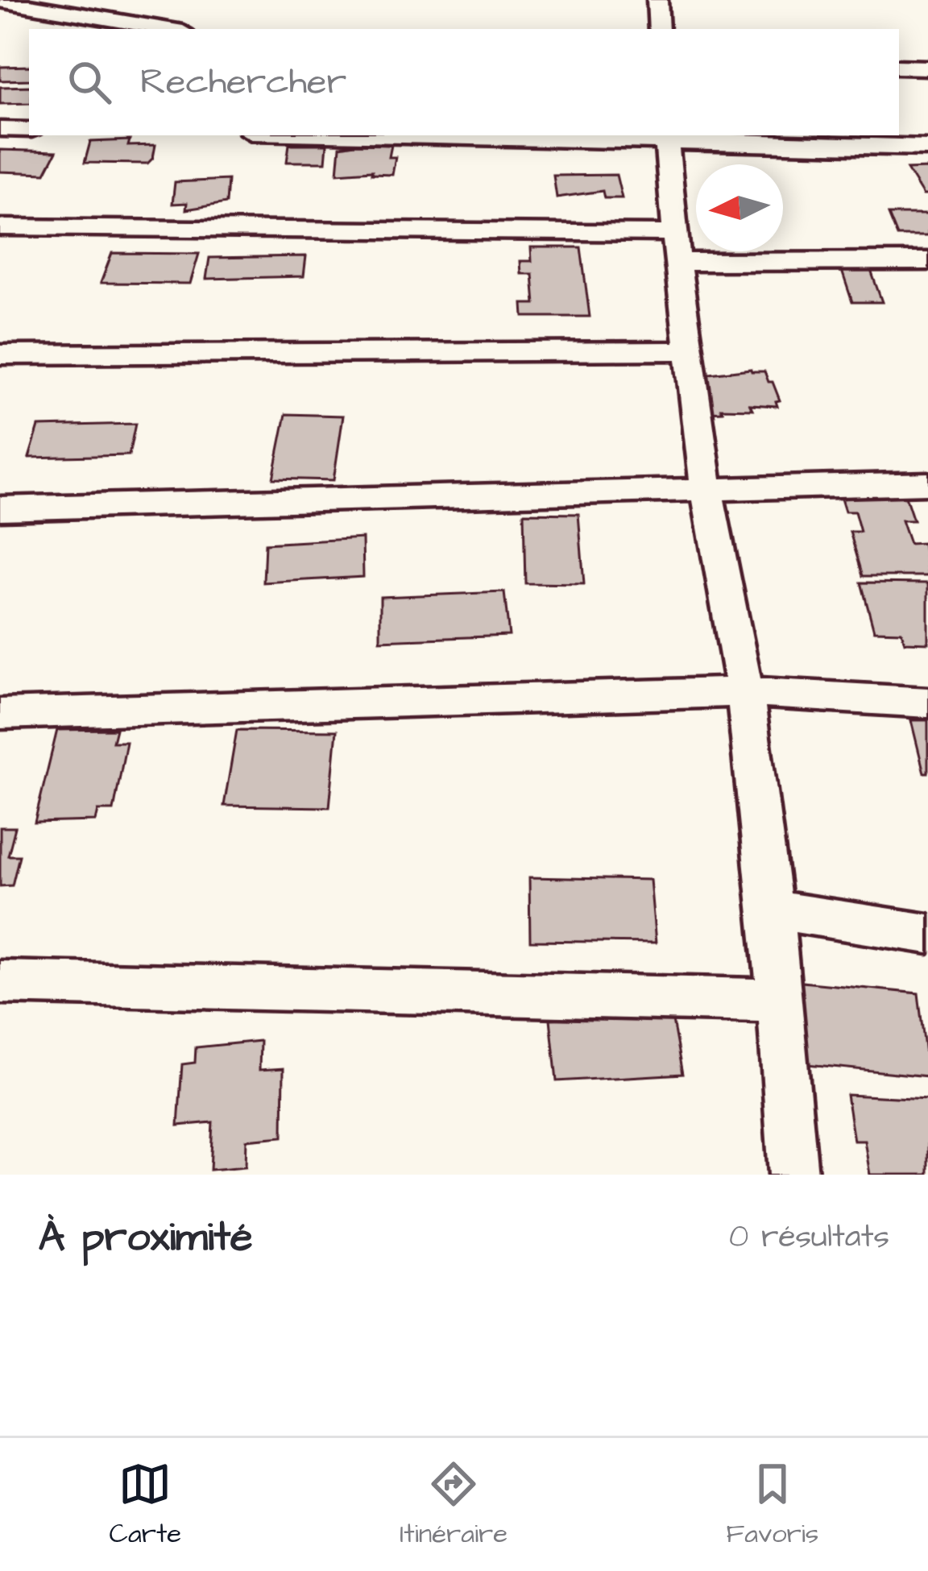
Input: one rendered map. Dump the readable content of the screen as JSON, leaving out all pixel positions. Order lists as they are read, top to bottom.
{
  "north": "left",
  "page": {
    "search": "Rechercher",
    "heading": ["À proximité", "0 résultats"],
    "nav": ["Carte", "Itinéraire", "Favoris"]
  }
}
